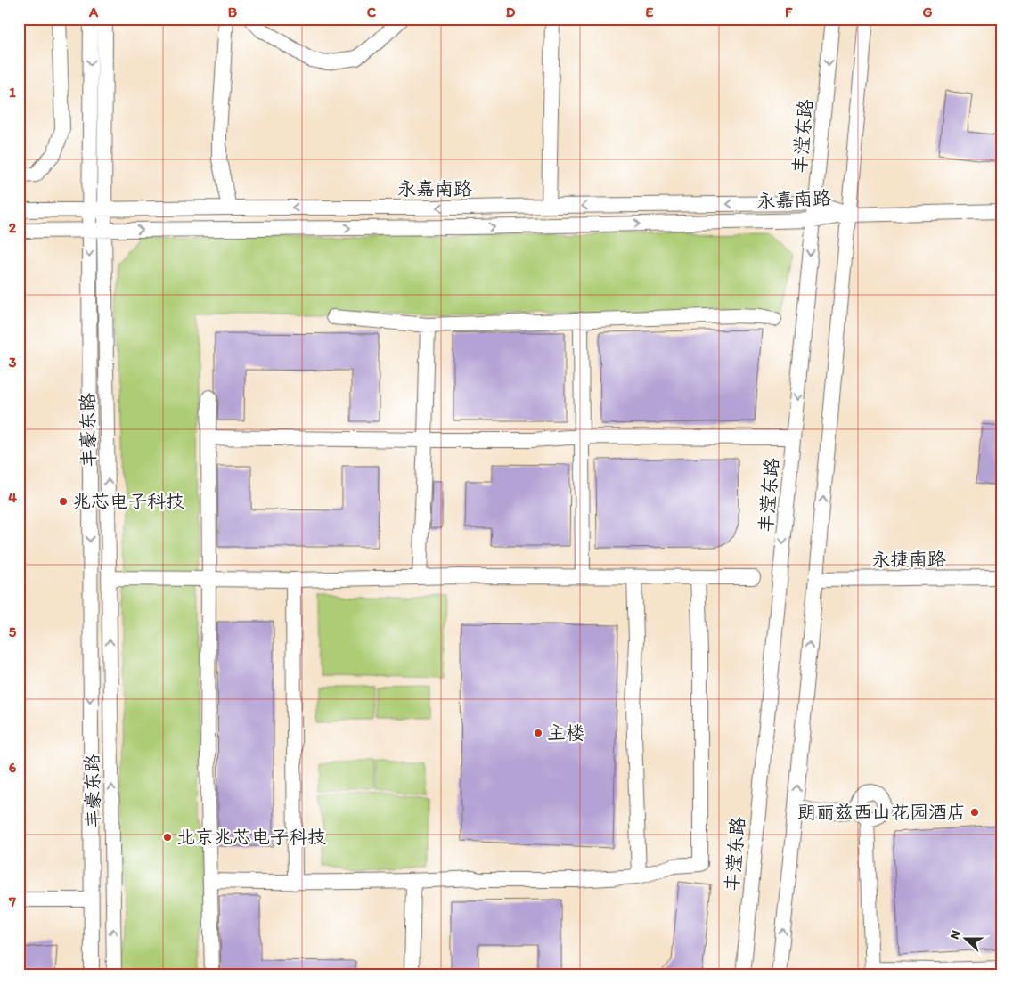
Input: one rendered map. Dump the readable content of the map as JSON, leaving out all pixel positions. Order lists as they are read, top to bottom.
{
  "streets": {
    "street": [
      "丰滢东路",
      "永嘉南路",
      "丰豪东路",
      "永捷南路"
    ]
  },
  "crossings": [
    ["丰滢东路", "永嘉南路"],
    ["永嘉南路", "丰豪东路"]
  ],
  "places": [
    "兆芯电子科技",
    "主楼",
    "朗丽兹西山花园酒店",
    "北京兆芯电子科技"
  ],
  "north": "left",
  "grid": {
    "columns": [
      "A",
      "B",
      "C",
      "D",
      "E",
      "F",
      "G"
    ],
    "rows": [
      "1",
      "2",
      "3",
      "4",
      "5",
      "6",
      "7"
    ]
  }
}
